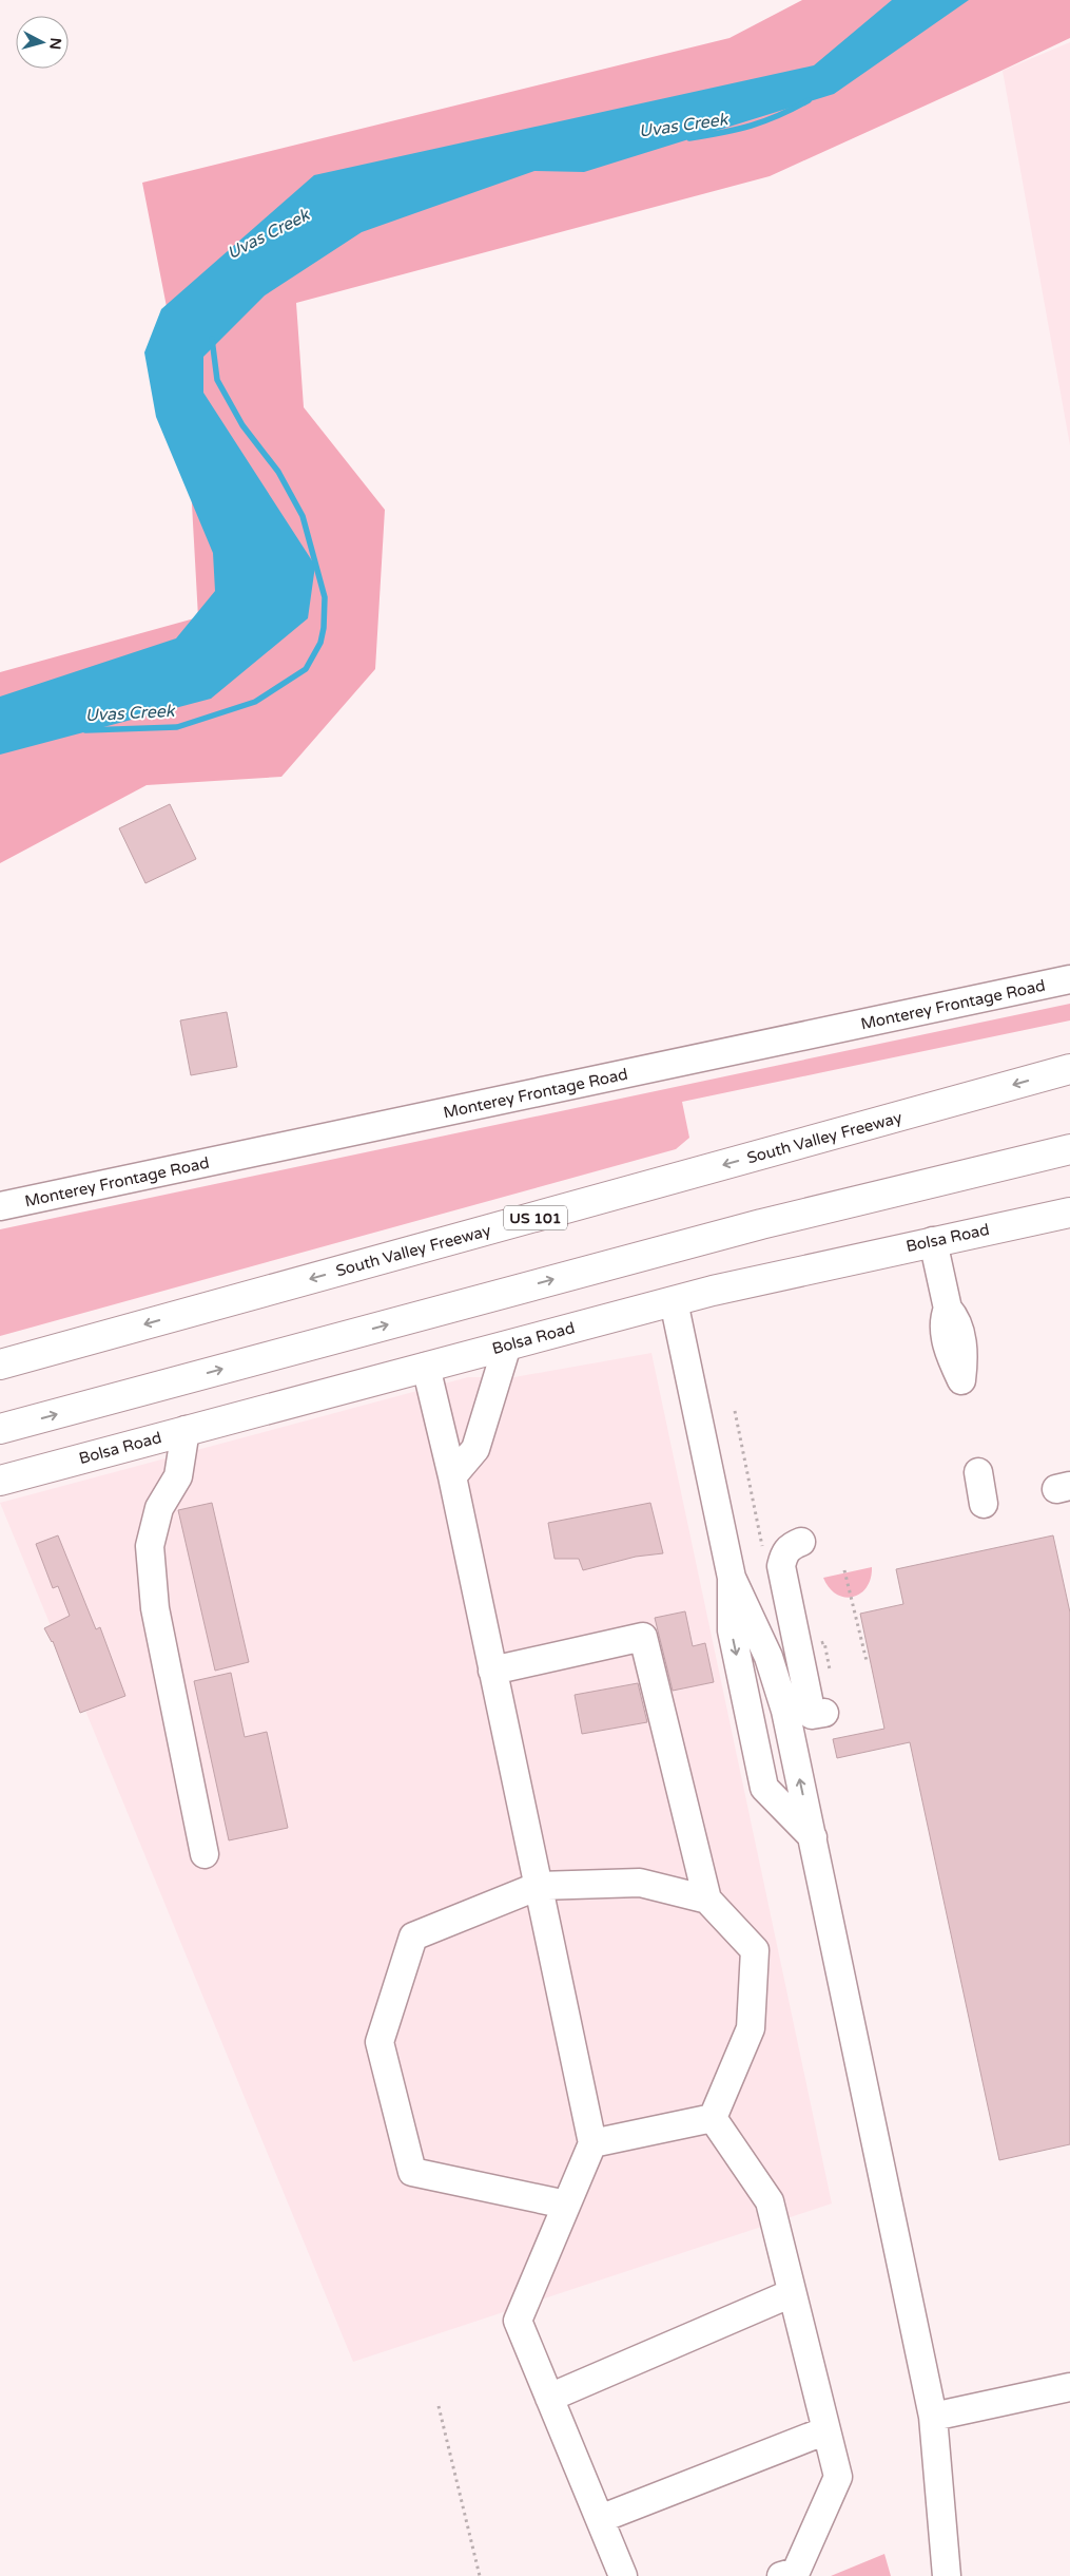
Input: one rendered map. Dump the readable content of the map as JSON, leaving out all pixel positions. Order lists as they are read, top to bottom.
{
  "streets": {
    "main road": ["South Valley Freeway", "US 101", "Bolsa Road"],
    "street": ["Monterey Frontage Road"]
  },
  "water": ["Uvas Creek"],
  "north": "right"
}
